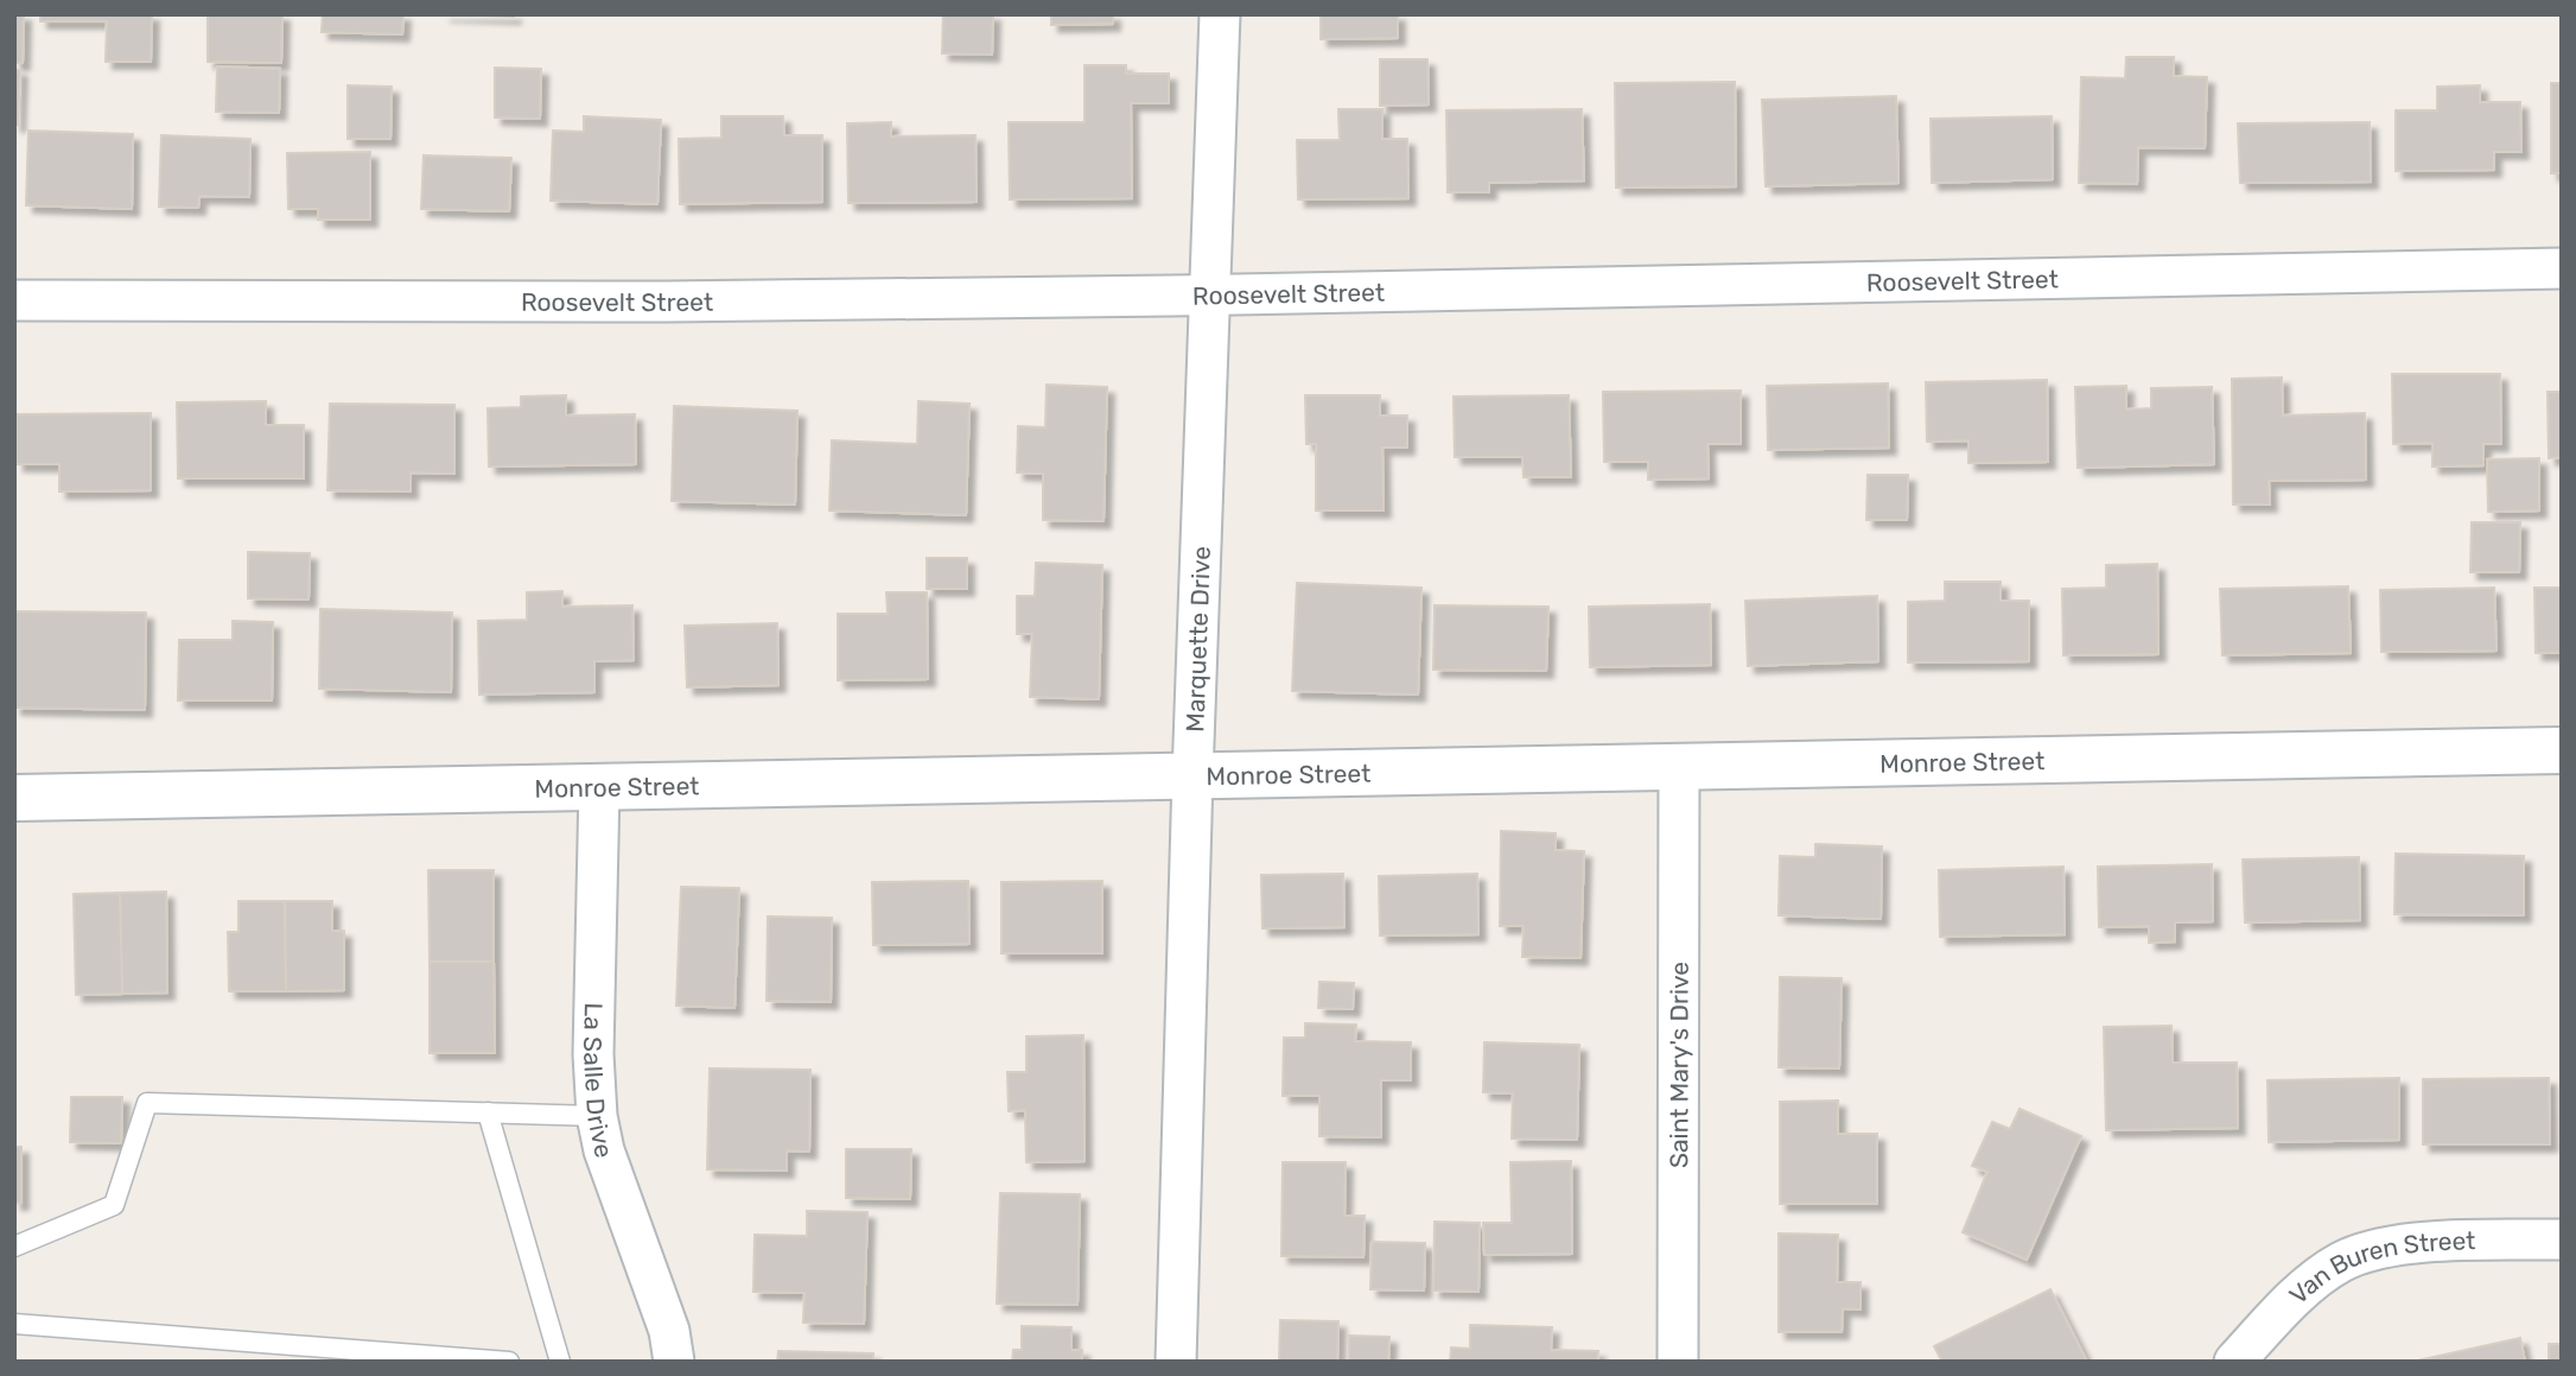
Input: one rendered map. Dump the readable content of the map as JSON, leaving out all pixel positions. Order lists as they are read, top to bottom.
{
  "streets": {
    "street": [
      "Roosevelt Street",
      "Marquette Drive",
      "Monroe Street",
      "Saint Mary's Drive",
      "La Salle Drive",
      "Van Buren Street"
    ]
  },
  "crossings": [
    ["Roosevelt Street", "Marquette Drive"],
    ["Marquette Drive", "Monroe Street"],
    ["Monroe Street", "Saint Mary's Drive"],
    ["Monroe Street", "La Salle Drive"]
  ]
}
